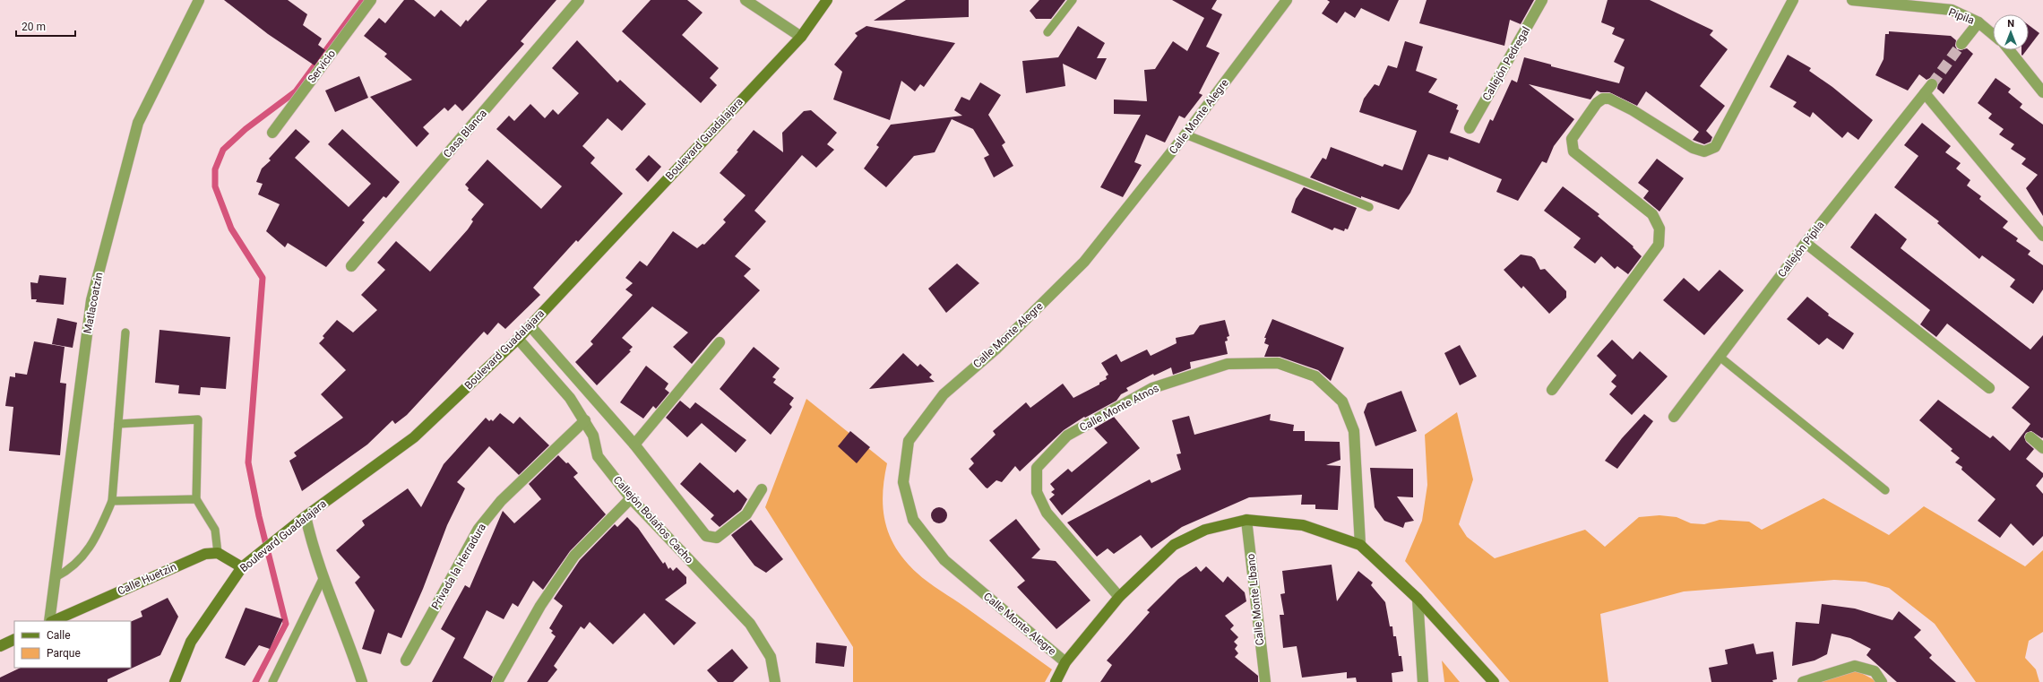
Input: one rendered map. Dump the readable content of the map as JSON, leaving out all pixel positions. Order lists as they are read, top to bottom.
{
  "streets": {
    "main road": ["Boulevard Guadalajara", "Calle Huetzin"],
    "street": [
      "Pipila",
      "Callejón Pedregal",
      "Servicio",
      "Calle Monte Alegre",
      "Casa Blanca",
      "Callejón Pípila",
      "Matlacoatzin",
      "Calle Monte Atnos",
      "Callejón Bolaños Cacho",
      "Privada la Herradura",
      "Calle Monte Líbano"
    ]
  },
  "crossings": [
    ["Boulevard Guadalajara", "Callejón Bolaños Cacho"],
    ["Callejón Bolaños Cacho", "Privada la Herradura"]
  ],
  "legend": ["Calle", "Parque"],
  "scale_bar": "20 m",
  "north": "top"
}
